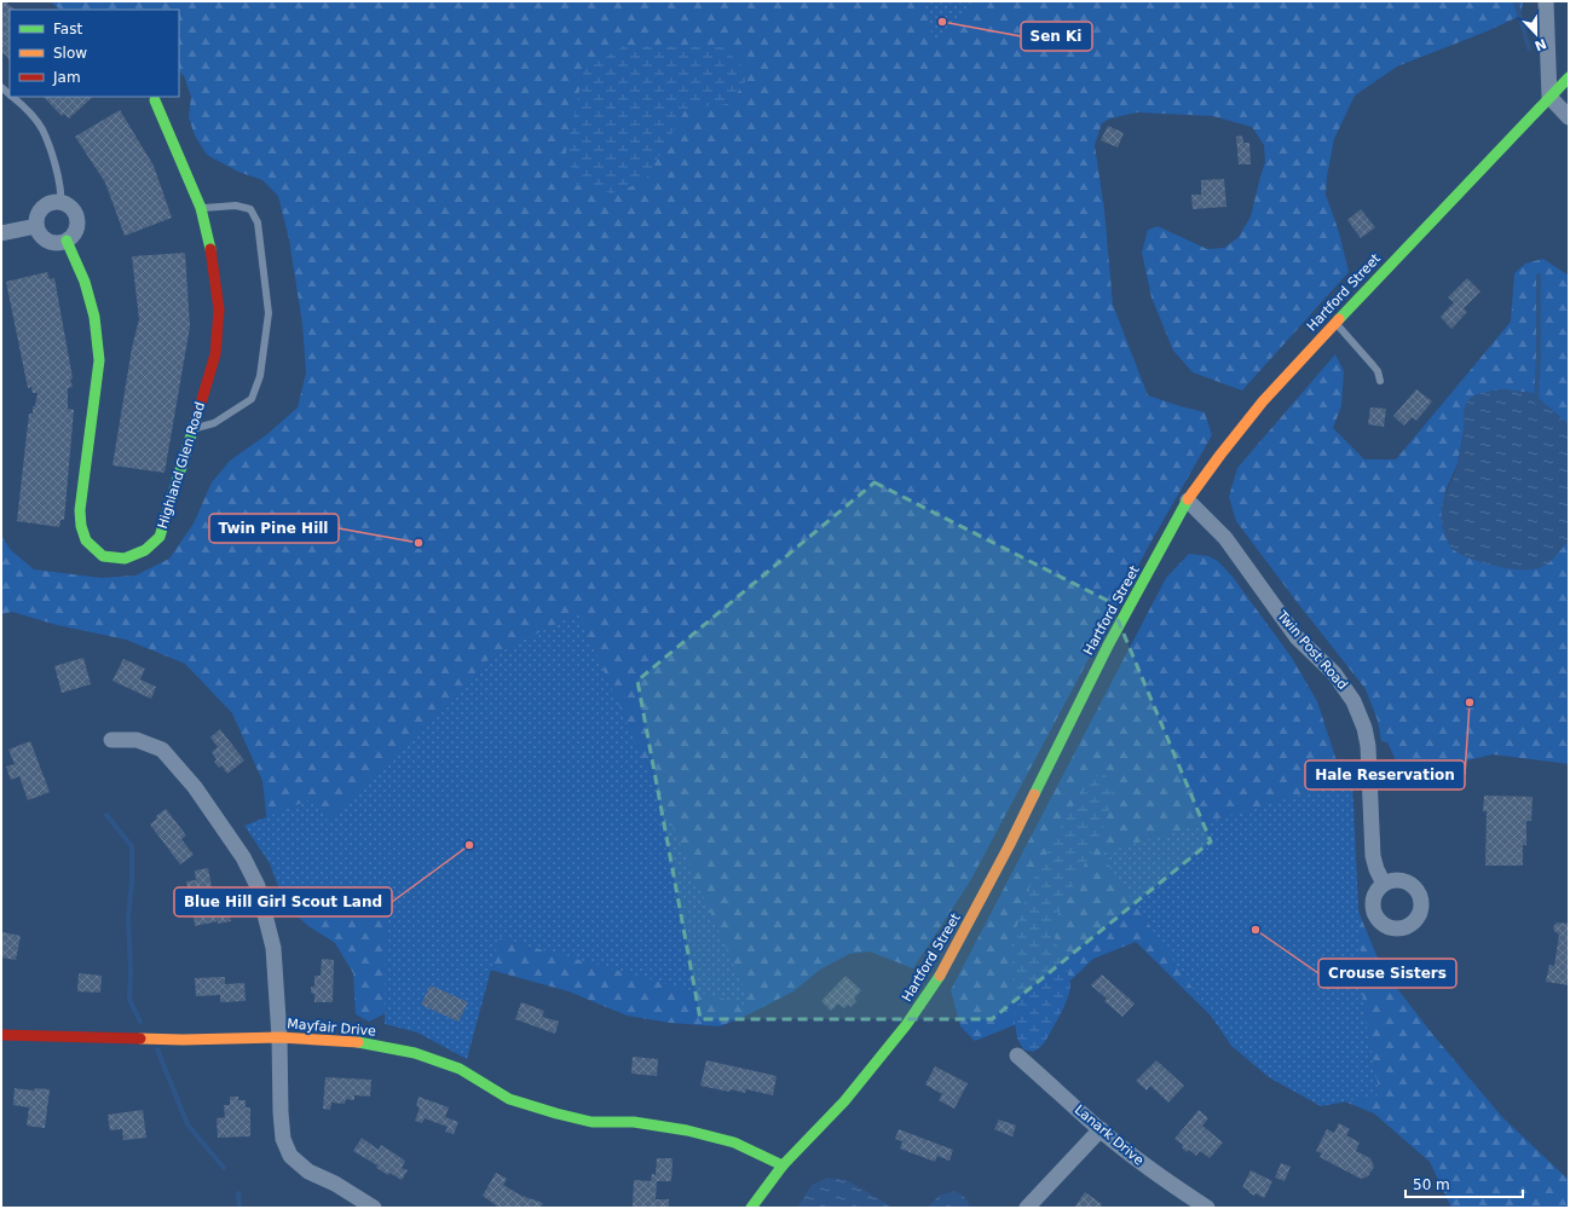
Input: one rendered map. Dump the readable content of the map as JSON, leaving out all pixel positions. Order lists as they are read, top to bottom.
{
  "streets": {
    "street": [
      "Hartford Street",
      "Highland Glen Road",
      "Twin Post Road",
      "Mayfair Drive",
      "Lanark Drive"
    ]
  },
  "crossings": [
    ["Hartford Street", "Twin Post Road"],
    ["Hartford Street", "Mayfair Drive"]
  ],
  "places": [
    "Sen Ki",
    "Twin Pine Hill",
    "Hale Reservation",
    "Blue Hill Girl Scout Land",
    "Crouse Sisters"
  ],
  "legend": ["Fast", "Slow", "Jam"],
  "scale_bar": "50 m",
  "north": "bottom"
}
